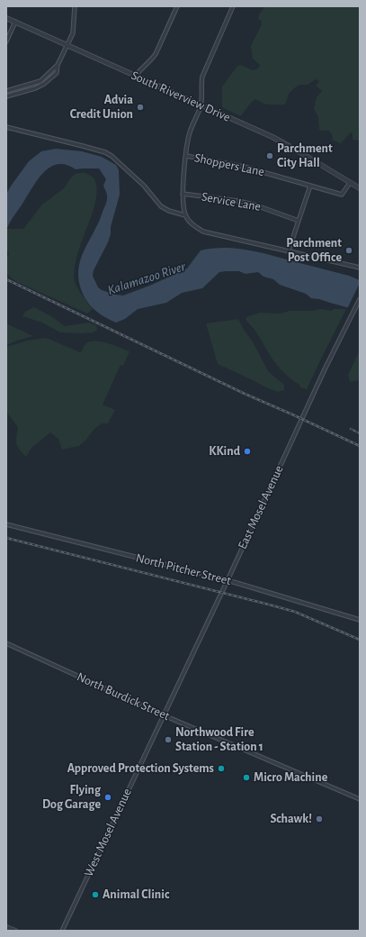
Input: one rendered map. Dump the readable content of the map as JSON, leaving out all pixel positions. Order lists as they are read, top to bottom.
{
  "streets": {
    "street": [
      "South Riverview Drive",
      "Shoppers Lane",
      "Service Lane",
      "East Mosel Avenue",
      "North Pitcher Street",
      "North Burdick Street",
      "West Mosel Avenue"
    ]
  },
  "crossings": [
    ["South Riverview Drive", "Shoppers Lane"],
    ["East Mosel Avenue", "North Pitcher Street"],
    ["East Mosel Avenue", "North Burdick Street"],
    ["East Mosel Avenue", "West Mosel Avenue"],
    ["North Burdick Street", "West Mosel Avenue"]
  ],
  "water": ["Kalamazoo River"],
  "places": [
    "Advia Credit Union",
    "Parchment City Hall",
    "Parchment Post Office",
    "KKind",
    "Northwood Fire Station - Station 1",
    "Approved Protection Systems",
    "Micro Machine",
    "Flying Dog Garage",
    "Schawk!",
    "Animal Clinic"
  ]
}
